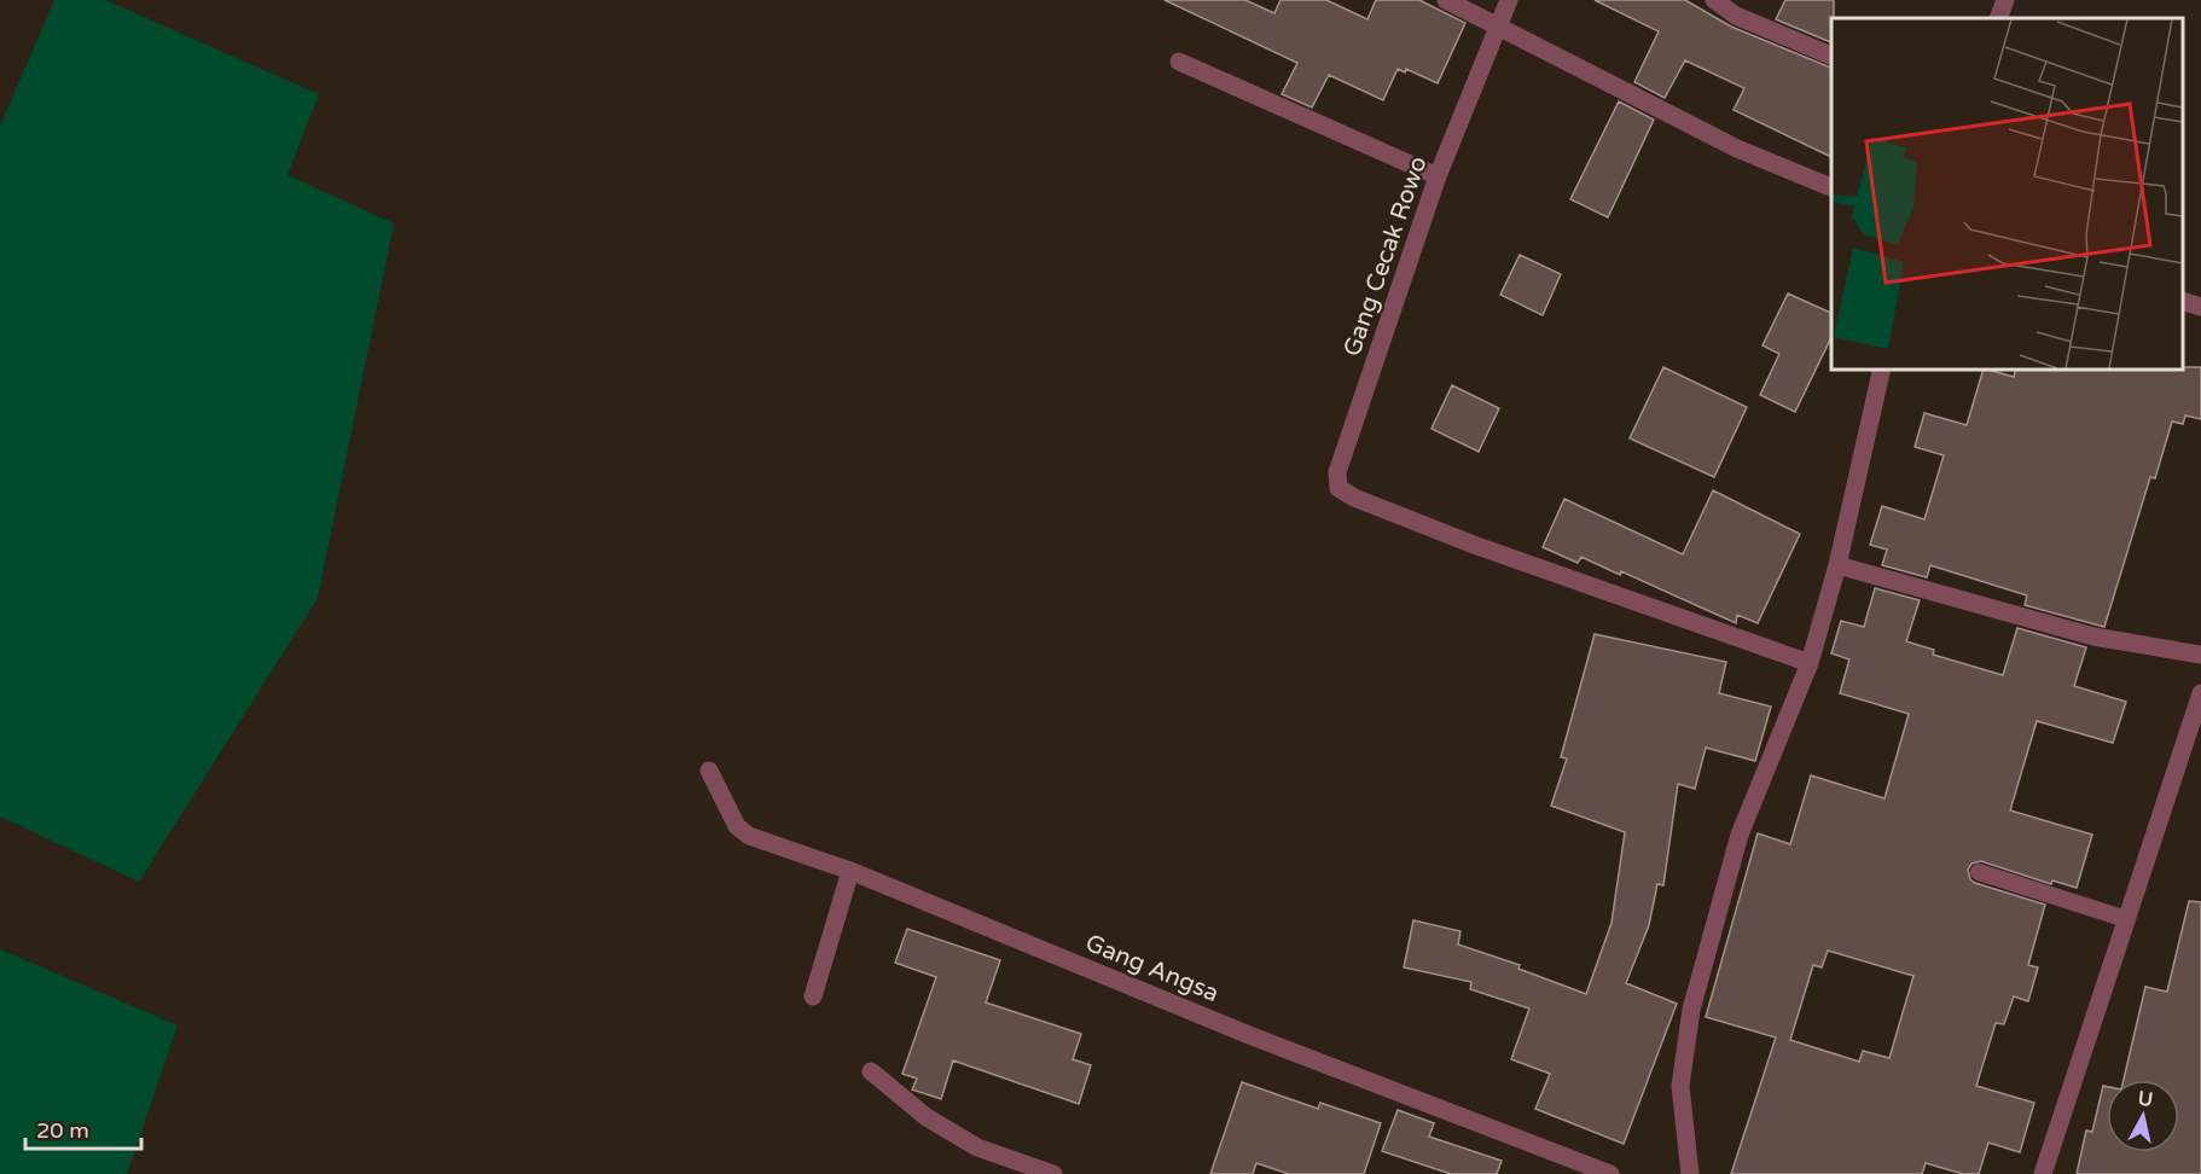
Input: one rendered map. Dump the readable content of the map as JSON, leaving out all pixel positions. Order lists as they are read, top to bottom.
{
  "streets": {
    "street": ["Gang Cecak Rowo", "Gang Angsa"]
  },
  "scale_bar": "20 m",
  "north": "top"
}
